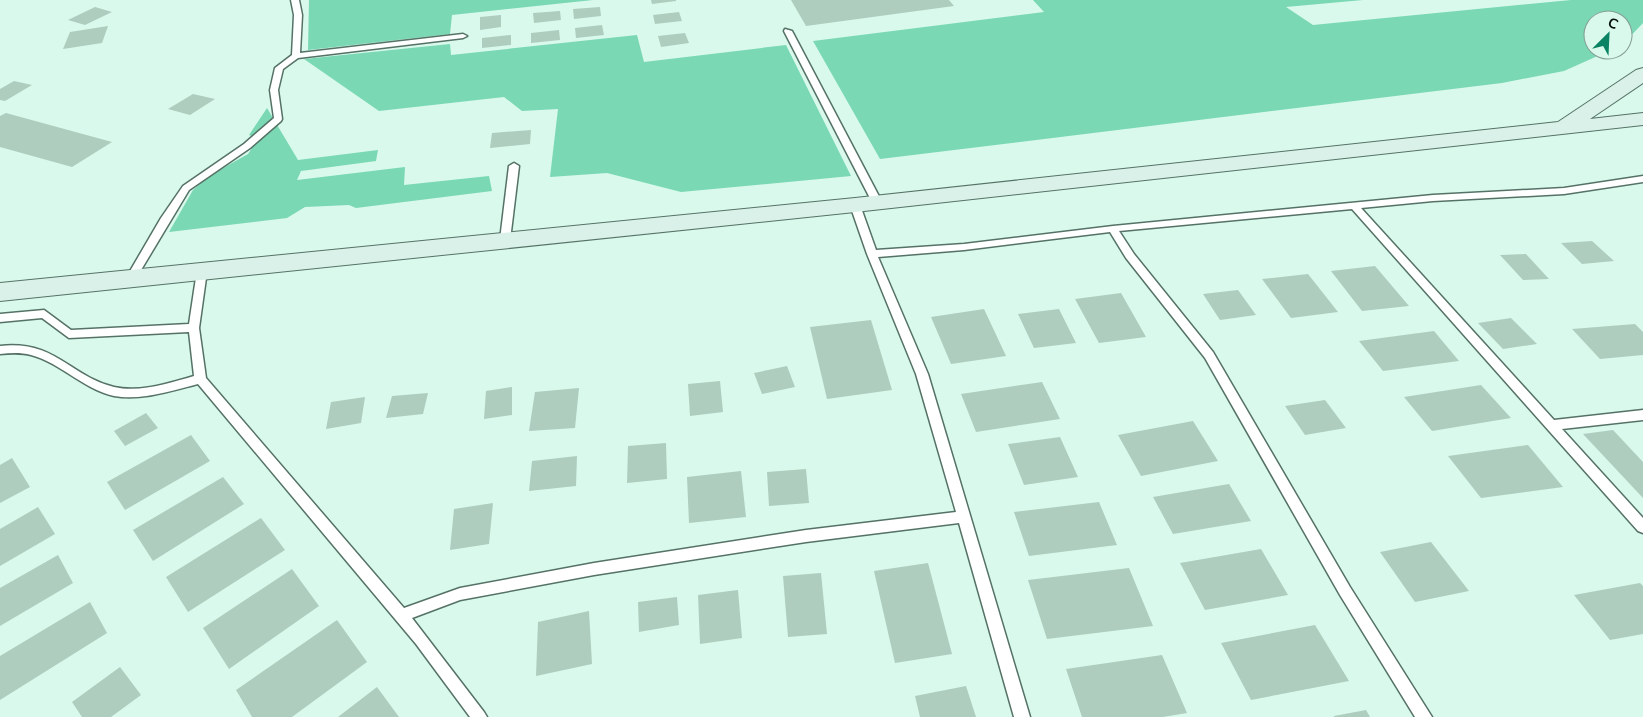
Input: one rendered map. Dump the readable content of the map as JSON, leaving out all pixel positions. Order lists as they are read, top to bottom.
{
  "north": "top right"
}
